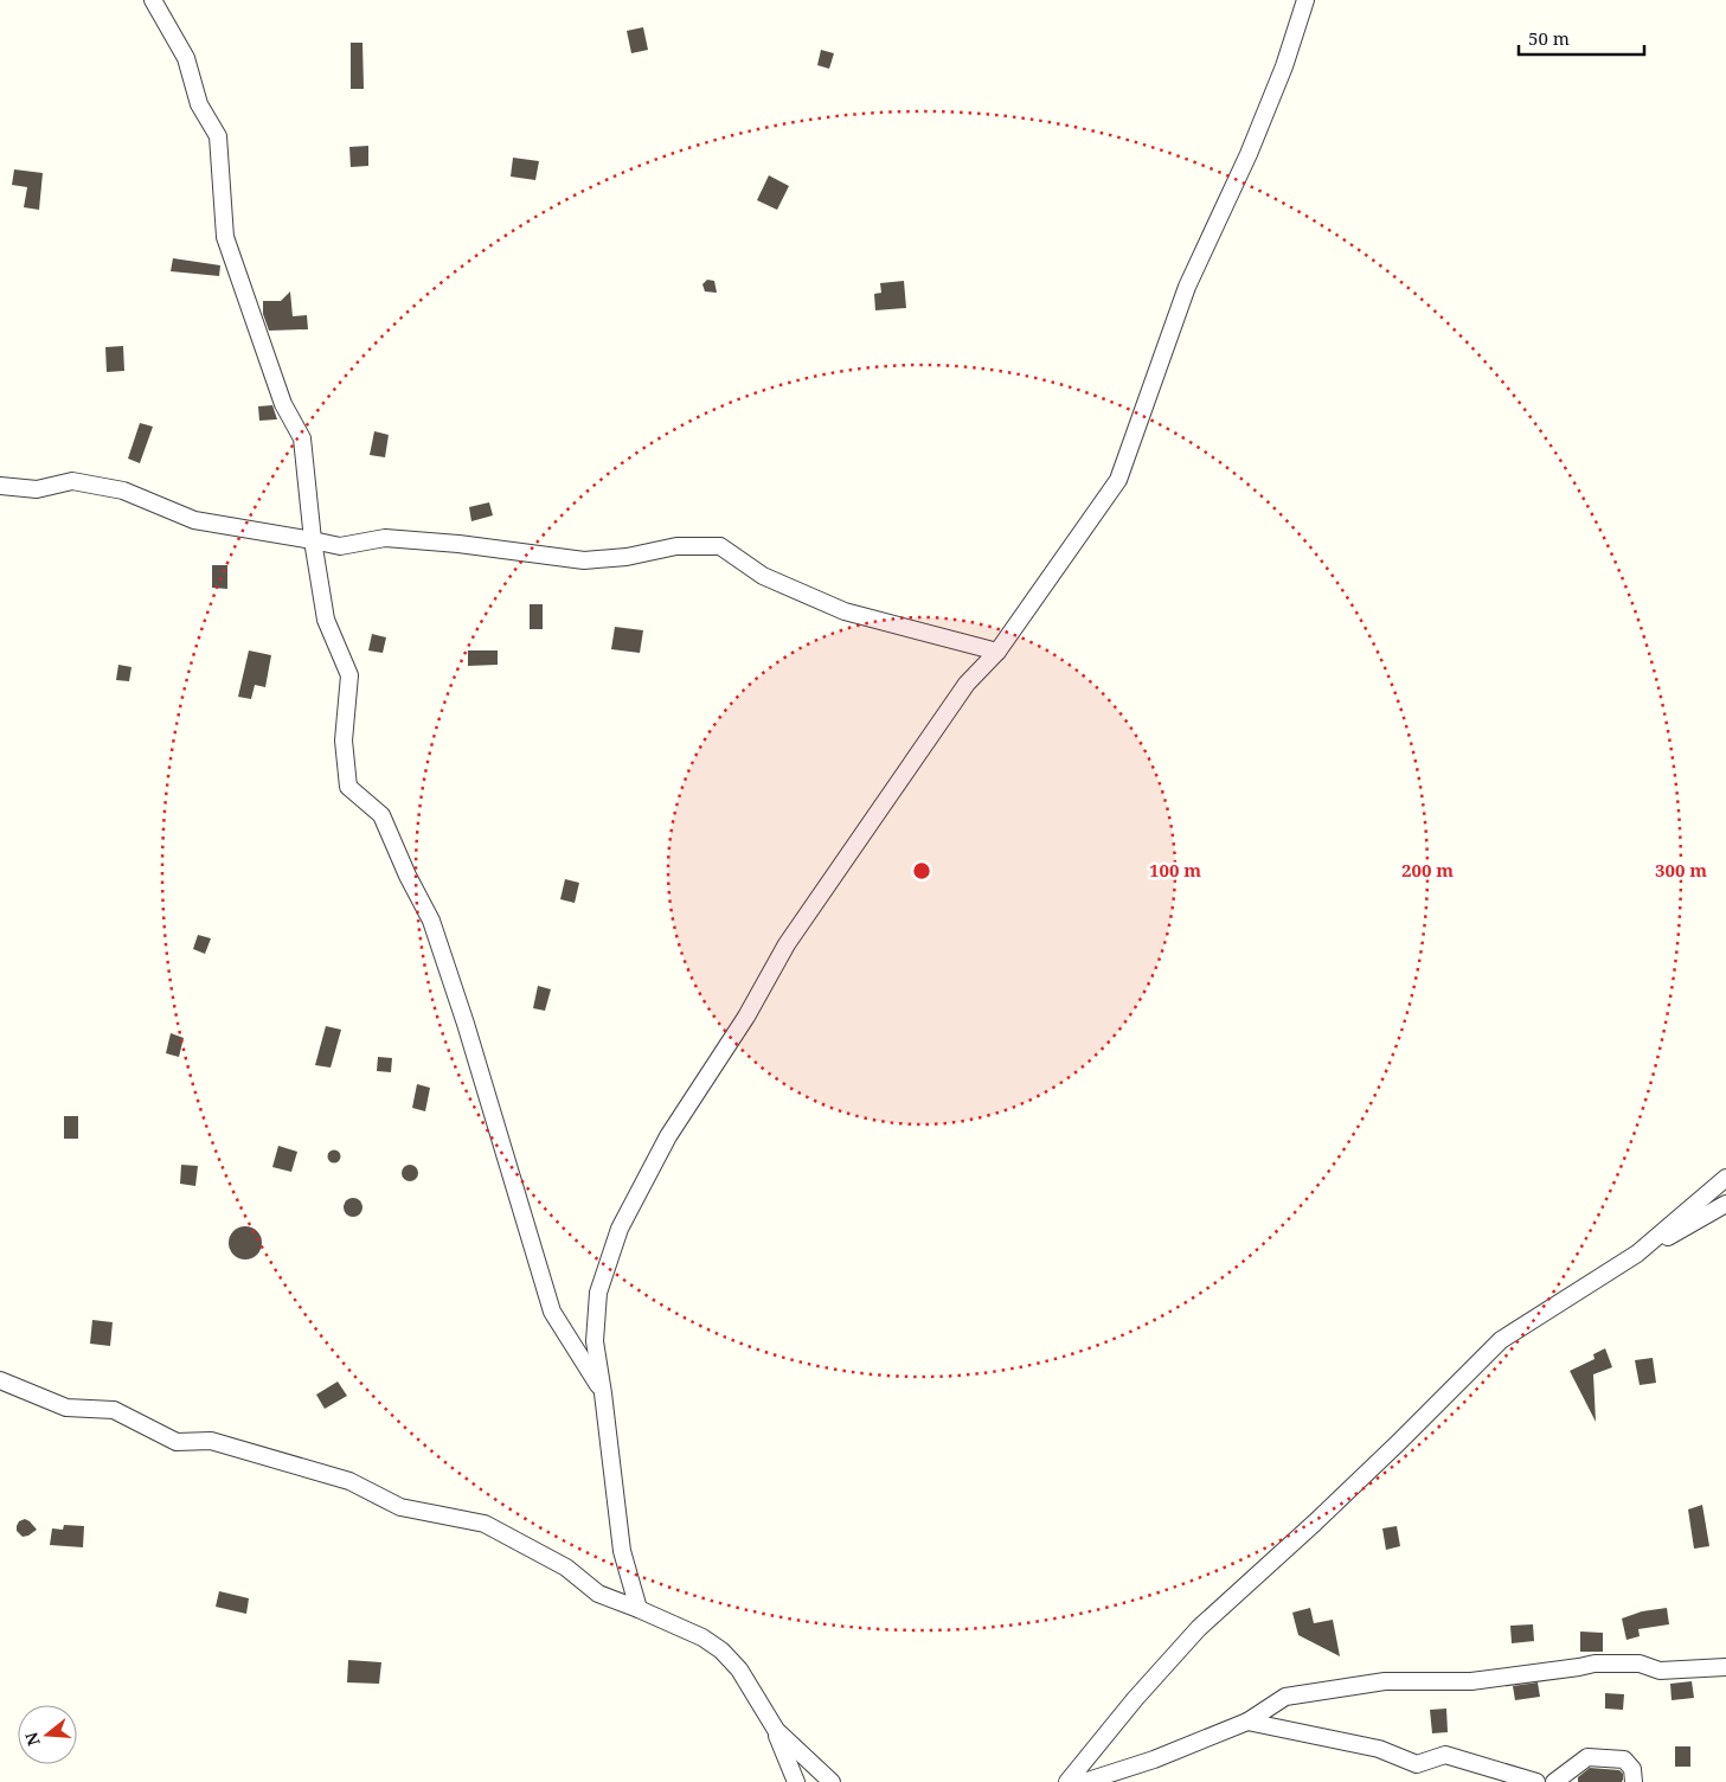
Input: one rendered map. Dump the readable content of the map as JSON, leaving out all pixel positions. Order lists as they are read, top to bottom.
{
  "scale_bar": "50 m",
  "north": "left",
  "rings": ["100 m", "200 m", "300 m"]
}
